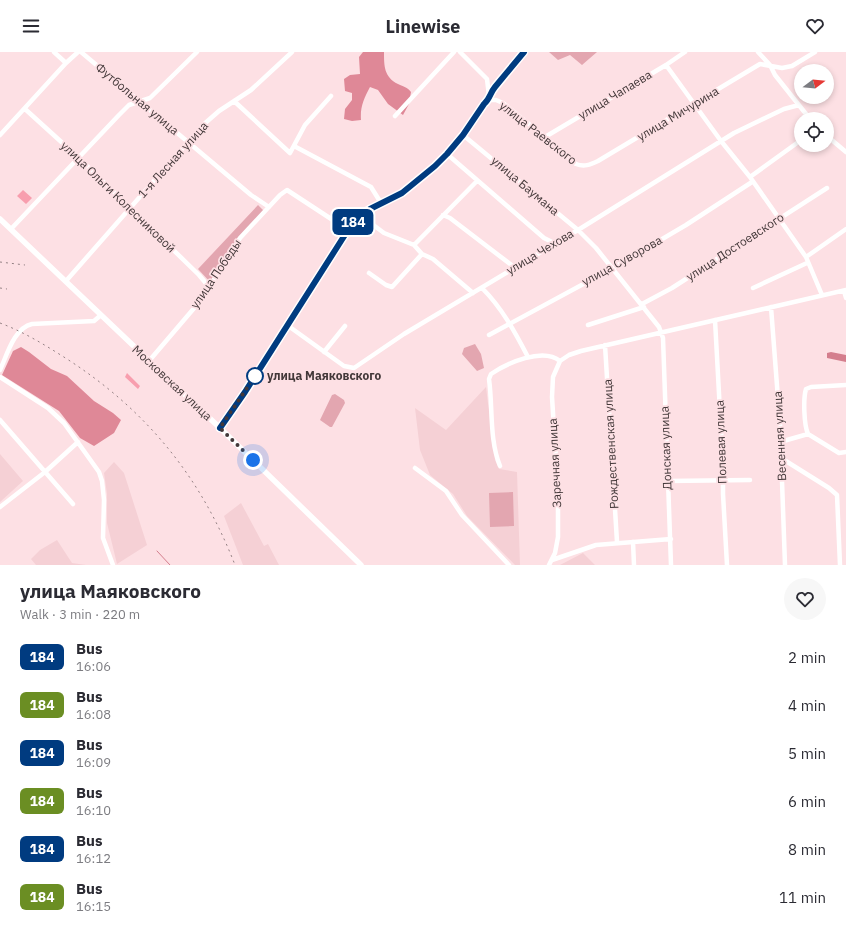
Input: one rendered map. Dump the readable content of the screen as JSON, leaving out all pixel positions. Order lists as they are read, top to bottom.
{
  "streets": {
    "main road": ["Московская улица"],
    "street": [
      "улица Чапаева",
      "Футбольная улица",
      "улица Мичурина",
      "улица Раевского",
      "1-я Лесная улица",
      "улица Баумана",
      "улица Ольги Колесниковой",
      "улица Достоевского",
      "улица Чехова",
      "улица Суворова",
      "улица Победы",
      "Весенняя улица",
      "Полевая улица",
      "Рождественская улица",
      "Донская улица",
      "Заречная улица"
    ]
  },
  "crossings": [
    ["улица Чапаева", "улица Раевского"],
    ["Футбольная улица", "1-я Лесная улица"],
    ["Футбольная улица", "улица Победы"],
    ["улица Мичурина", "улица Раевского"],
    ["1-я Лесная улица", "улица Ольги Колесниковой"],
    ["1-я Лесная улица", "Московская улица"],
    ["улица Баумана", "улица Достоевского"],
    ["улица Баумана", "улица Чехова"],
    ["улица Баумана", "улица Суворова"],
    ["улица Баумана", "Донская улица"],
    ["улица Ольги Колесниковой", "улица Победы"],
    ["улица Победы", "Московская улица"]
  ],
  "places": ["улица Маяковского"],
  "lines": ["bus line 184"],
  "north": "right",
  "page": {
    "header": "Linewise",
    "on_map": "184",
    "heading": ["улица Маяковского", "Walk · 3 min · 220 m"],
    "list": [
      {
        "mark": "184",
        "name": "Bus",
        "note": "16:06",
        "value": "2 min"
      },
      {
        "mark": "184",
        "name": "Bus",
        "note": "16:08",
        "value": "4 min"
      },
      {
        "mark": "184",
        "name": "Bus",
        "note": "16:09",
        "value": "5 min"
      },
      {
        "mark": "184",
        "name": "Bus",
        "note": "16:10",
        "value": "6 min"
      },
      {
        "mark": "184",
        "name": "Bus",
        "note": "16:12",
        "value": "8 min"
      },
      {
        "mark": "184",
        "name": "Bus",
        "note": "16:15",
        "value": "11 min"
      }
    ]
  }
}
